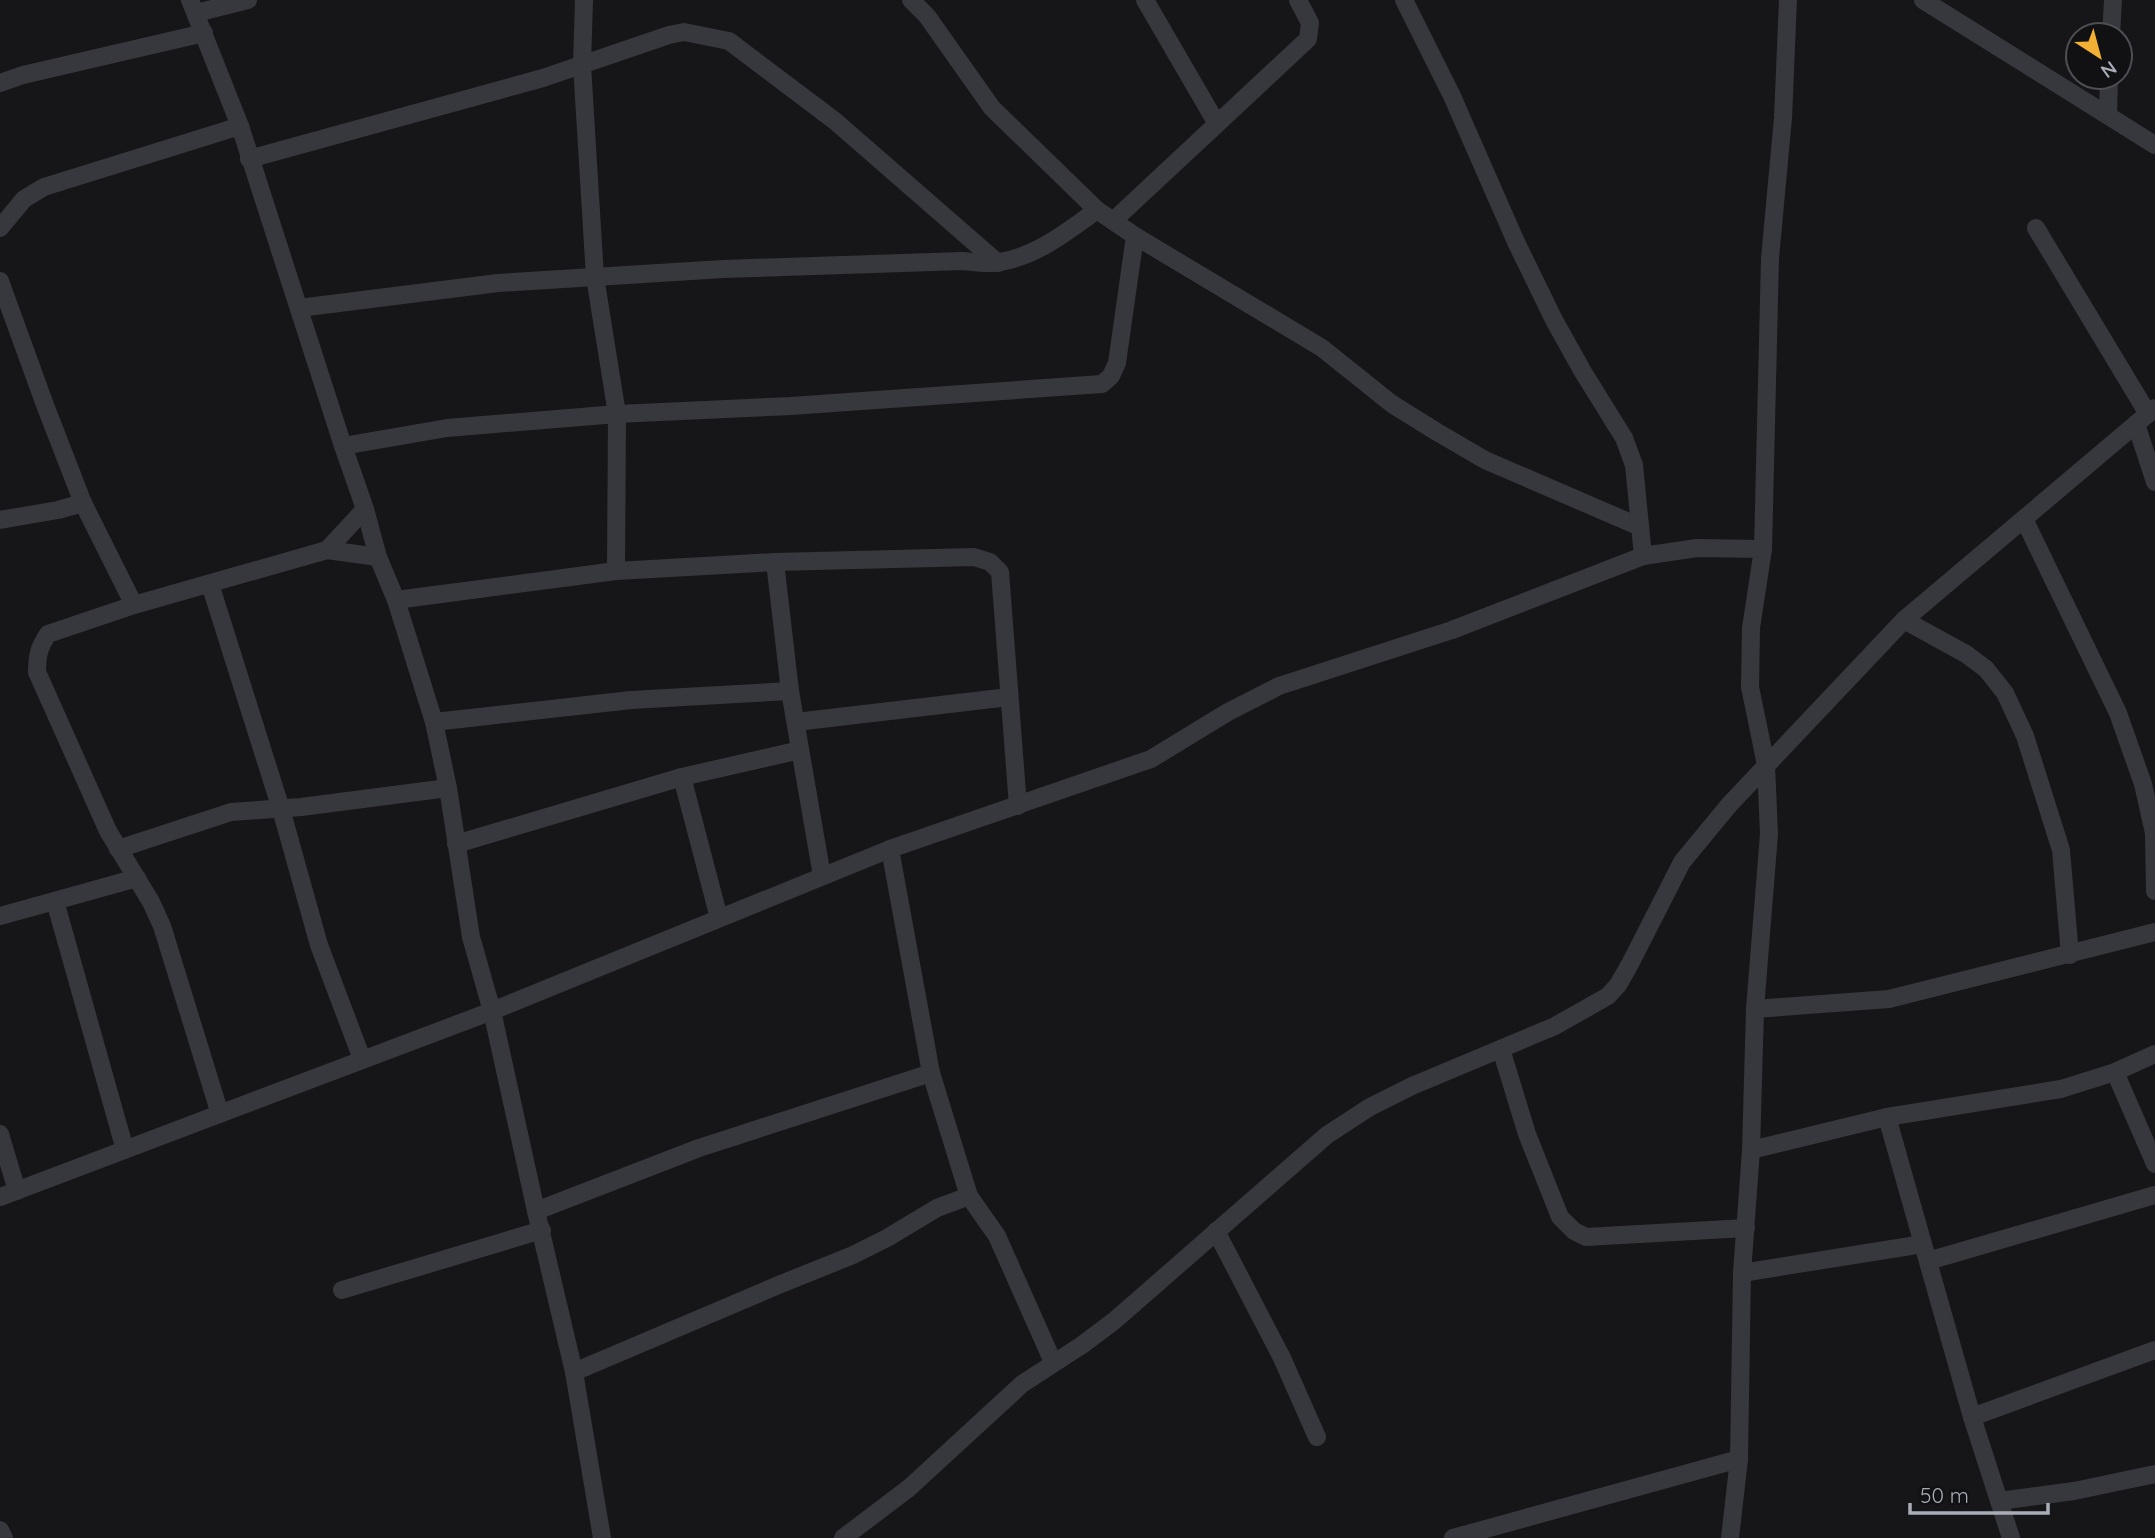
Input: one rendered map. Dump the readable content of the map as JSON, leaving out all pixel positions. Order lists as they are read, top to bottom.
{
  "scale_bar": "50 m",
  "north": "bottom right"
}
